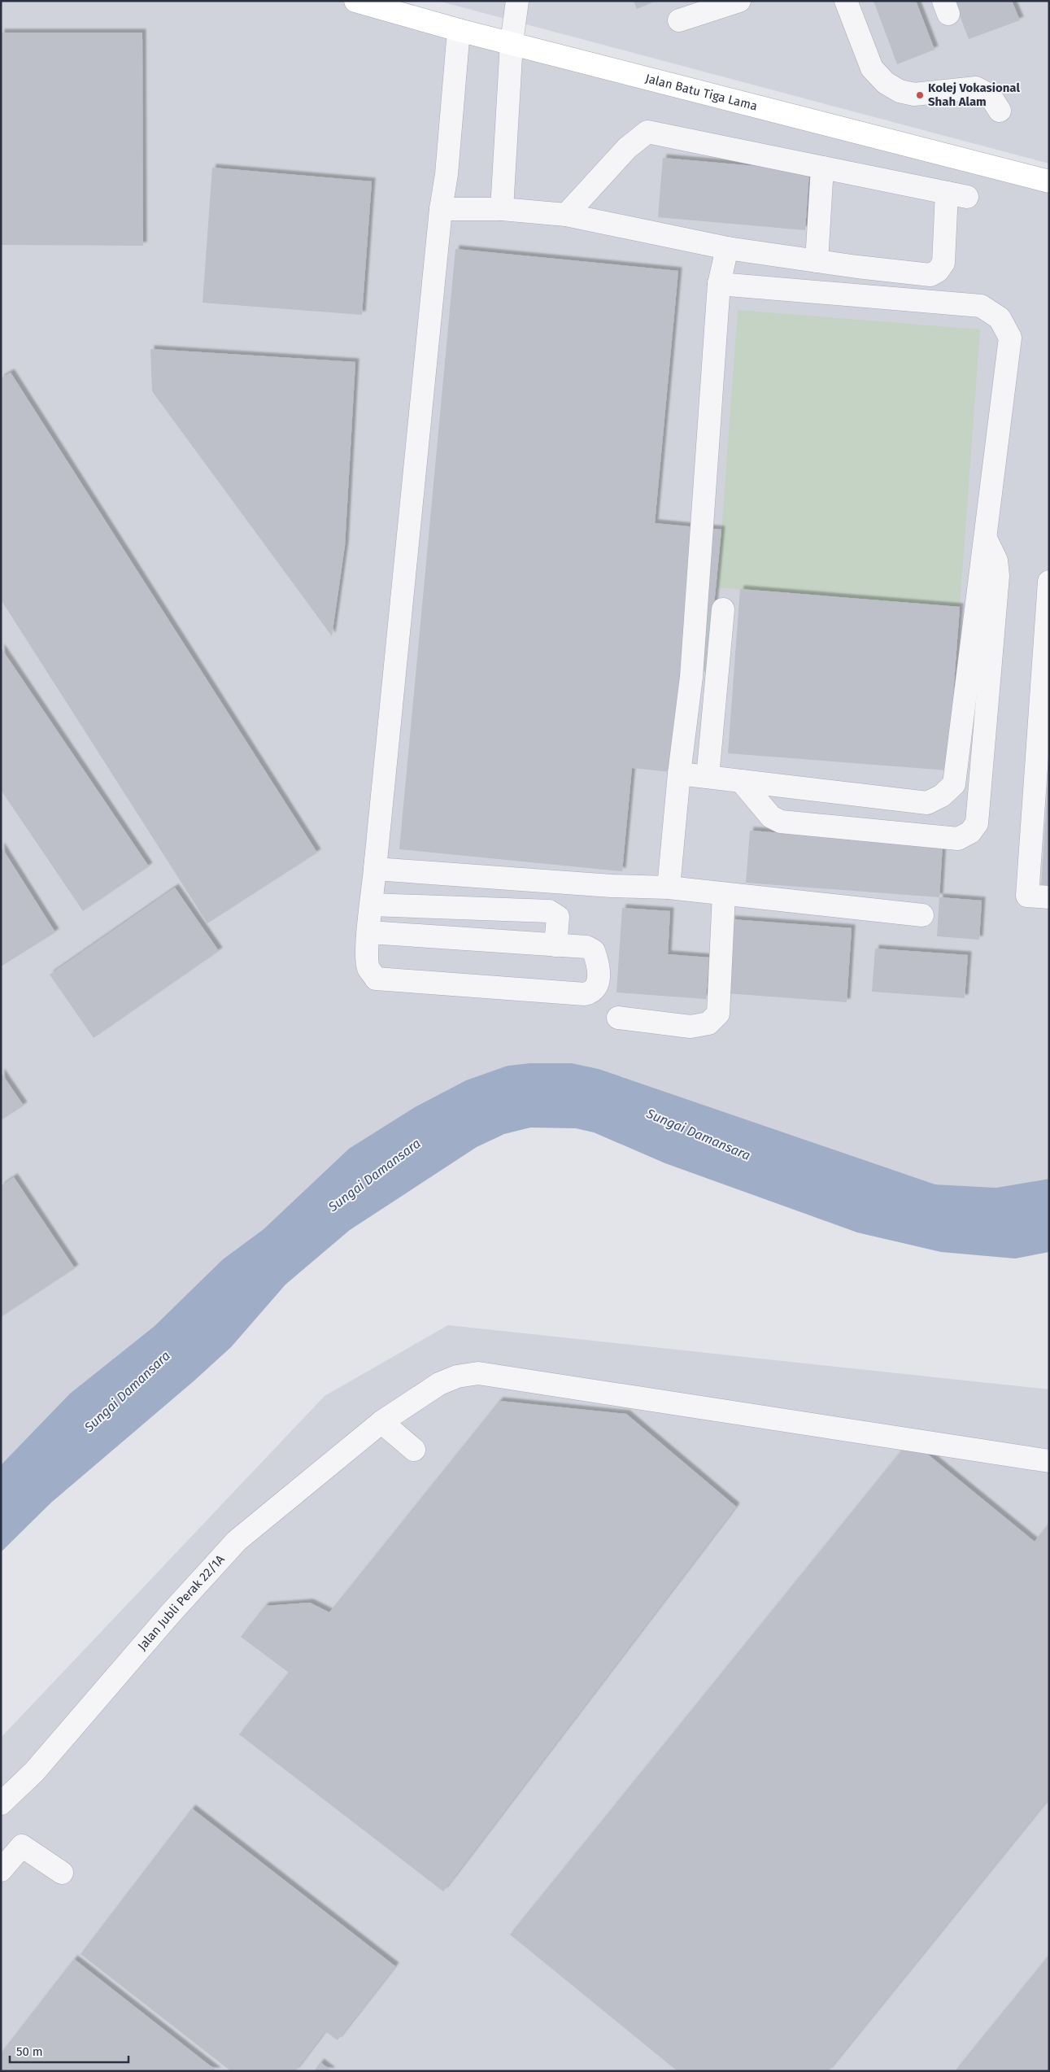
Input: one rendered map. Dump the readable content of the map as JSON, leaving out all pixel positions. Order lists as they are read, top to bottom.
{
  "streets": {
    "main road": ["Jalan Batu Tiga Lama"],
    "lane": ["Jalan Jubli Perak 22/1A"]
  },
  "water": ["Sungai Damansara"],
  "places": ["Kolej Vokasional Shah Alam"],
  "scale_bar": "50 m"
}
